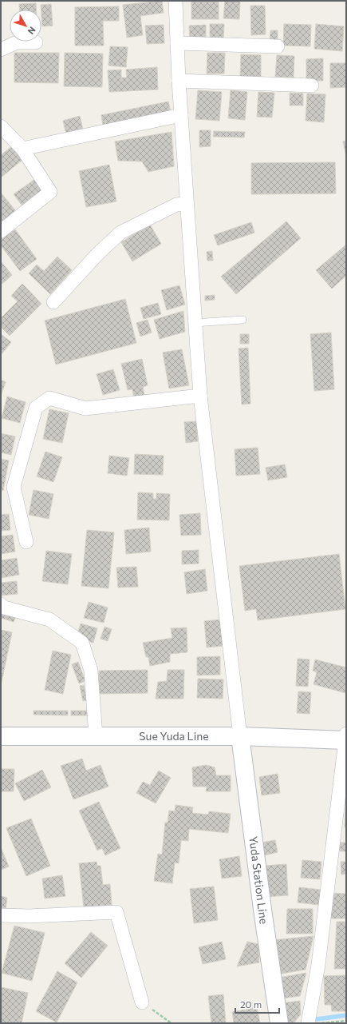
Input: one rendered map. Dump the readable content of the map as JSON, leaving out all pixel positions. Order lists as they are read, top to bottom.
{
  "streets": {
    "main road": ["Sue Yuda Line", "Yuda Station Line"]
  },
  "crossings": [
    ["Sue Yuda Line", "Yuda Station Line"]
  ],
  "scale_bar": "20 m",
  "north": "bottom right"
}
